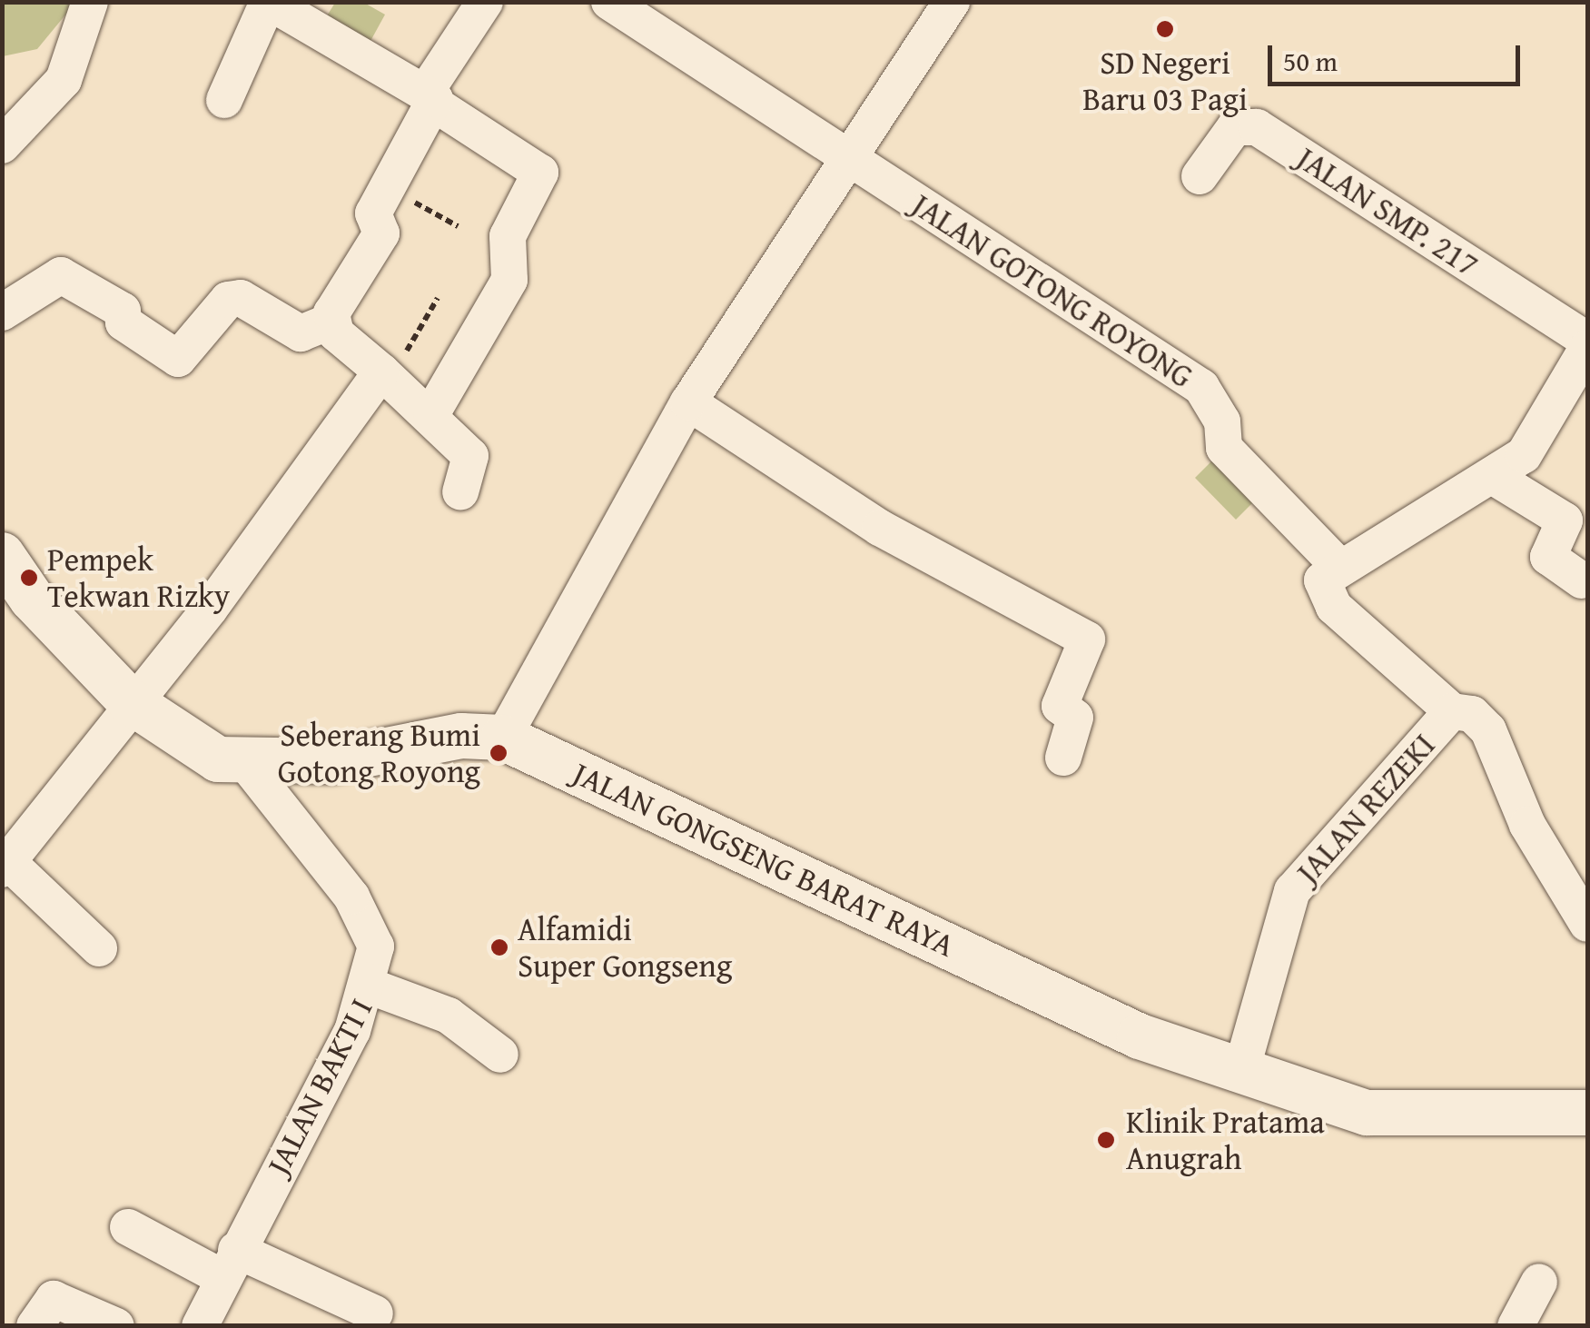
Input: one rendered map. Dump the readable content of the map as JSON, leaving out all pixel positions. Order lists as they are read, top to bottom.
{
  "streets": {
    "street": [
      "JALAN SMP. 217",
      "JALAN GOTONG ROYONG",
      "JALAN REZEKI",
      "JALAN GONGSENG BARAT RAYA",
      "JALAN BAKTI I"
    ]
  },
  "crossings": [
    ["JALAN GOTONG ROYONG", "JALAN REZEKI"],
    ["JALAN REZEKI", "JALAN GONGSENG BARAT RAYA"],
    ["JALAN GONGSENG BARAT RAYA", "JALAN BAKTI I"]
  ],
  "places": [
    "SD Negeri Baru 03 Pagi",
    "Pempek Tekwan Rizky",
    "Seberang Bumi Gotong Royong",
    "Alfamidi Super Gongseng",
    "Klinik Pratama Anugrah"
  ],
  "scale_bar": "50 m"
}
